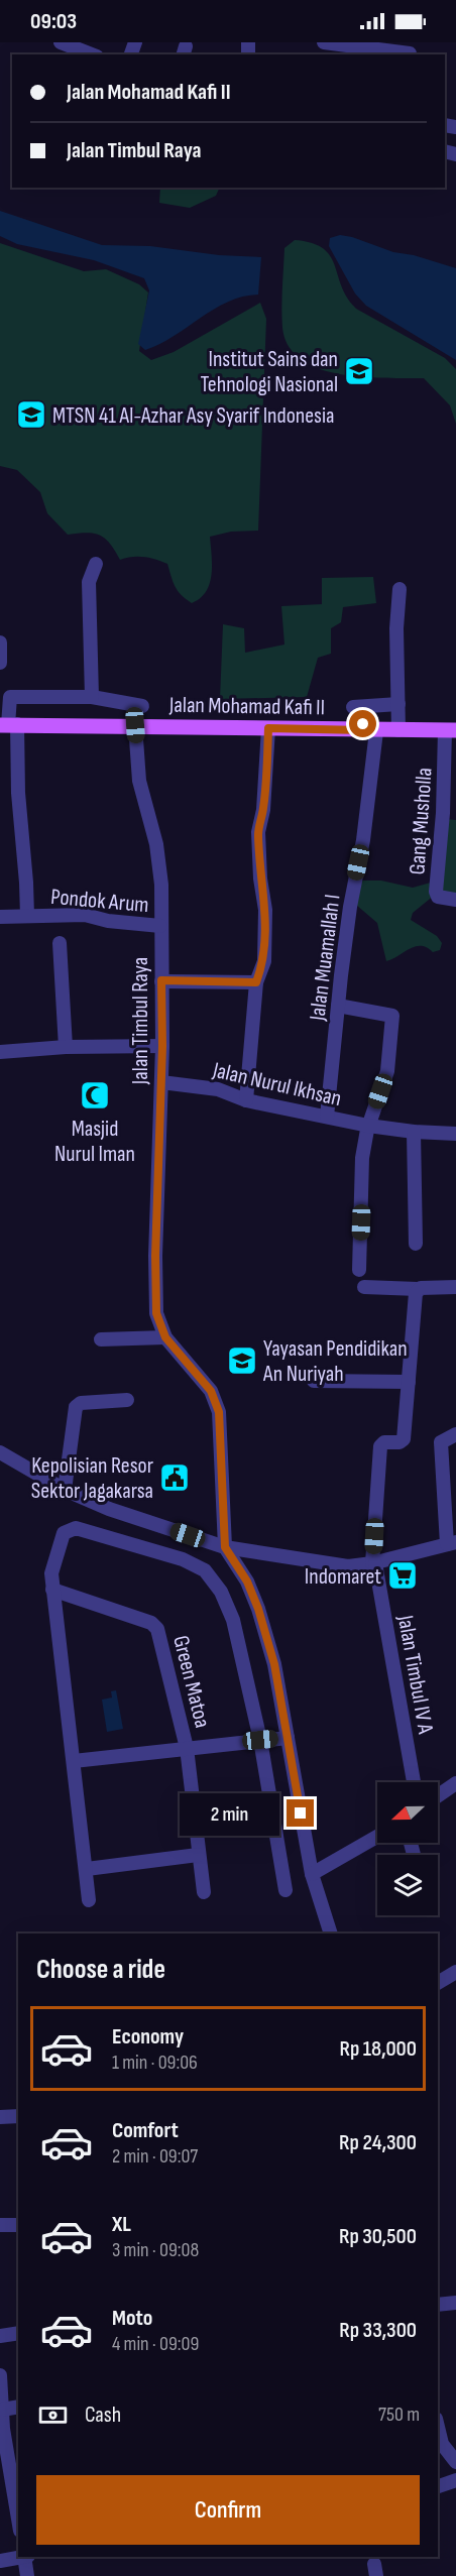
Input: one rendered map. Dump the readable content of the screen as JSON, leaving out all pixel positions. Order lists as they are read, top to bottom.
{
  "streets": {
    "main road": ["Jalan Mohamad Kafi II"],
    "street": [
      "Gang Musholla",
      "Pondok Arum",
      "Jalan Muamallah I",
      "Jalan Timbul Raya",
      "Jalan Nurul Ikhsan",
      "Jalan Timbul IV A",
      "Green Matoa"
    ]
  },
  "crossings": [
    ["Jalan Mohamad Kafi II", "Gang Musholla"],
    ["Jalan Mohamad Kafi II", "Jalan Muamallah I"],
    ["Jalan Mohamad Kafi II", "Jalan Timbul Raya"],
    ["Pondok Arum", "Jalan Timbul Raya"],
    ["Jalan Muamallah I", "Jalan Nurul Ikhsan"],
    ["Jalan Timbul Raya", "Jalan Nurul Ikhsan"]
  ],
  "places": {
    "school or university": ["Institut Sains dan Tehnologi Nasional", "MTSN 41 Al-Azhar Asy Syarif Indonesia", "Yayasan Pendidikan An Nuriyah"],
    "mosque": ["Masjid Nurul Iman"],
    "public building": ["Kepolisian Resor Sektor Jagakarsa"],
    "supermarket": ["Indomaret"]
  },
  "north": "left",
  "page": {
    "status": "09:03",
    "banner": ["Jalan Mohamad Kafi II", "Jalan Timbul Raya"],
    "bubble": "2 min",
    "heading": "Choose a ride",
    "list": [
      {
        "name": "Economy",
        "note": "1 min · 09:06",
        "value": "Rp 18,000"
      },
      {
        "name": "Comfort",
        "note": "2 min · 09:07",
        "value": "Rp 24,300"
      },
      {
        "name": "XL",
        "note": "3 min · 09:08",
        "value": "Rp 30,500"
      },
      {
        "name": "Moto",
        "note": "4 min · 09:09",
        "value": "Rp 33,300"
      }
    ],
    "pay": ["Cash", "750 m"],
    "buttons": "Confirm"
  }
}
